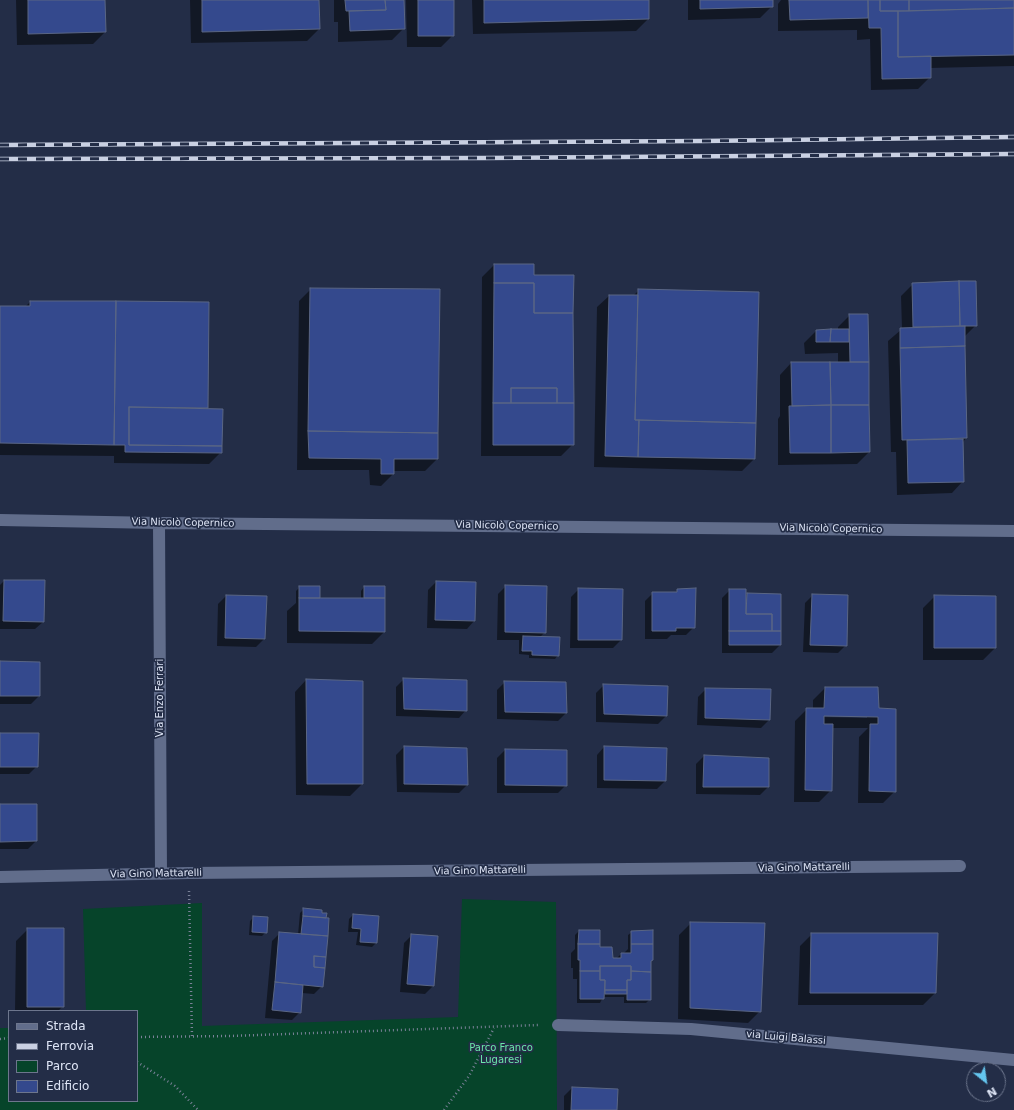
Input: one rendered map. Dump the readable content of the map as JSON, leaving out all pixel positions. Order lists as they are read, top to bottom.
{
  "streets": {
    "street": [
      "Via Nicolò Copernico",
      "Via Enzo Ferrari",
      "Via Gino Mattarelli",
      "via Luigi Balassi"
    ]
  },
  "crossings": [
    ["Via Nicolò Copernico", "Via Enzo Ferrari"],
    ["Via Enzo Ferrari", "Via Gino Mattarelli"]
  ],
  "parks": ["Parco Franco Lugaresi"],
  "legend": [
    "Strada",
    "Ferrovia",
    "Parco",
    "Edificio"
  ],
  "north": "bottom right"
}
